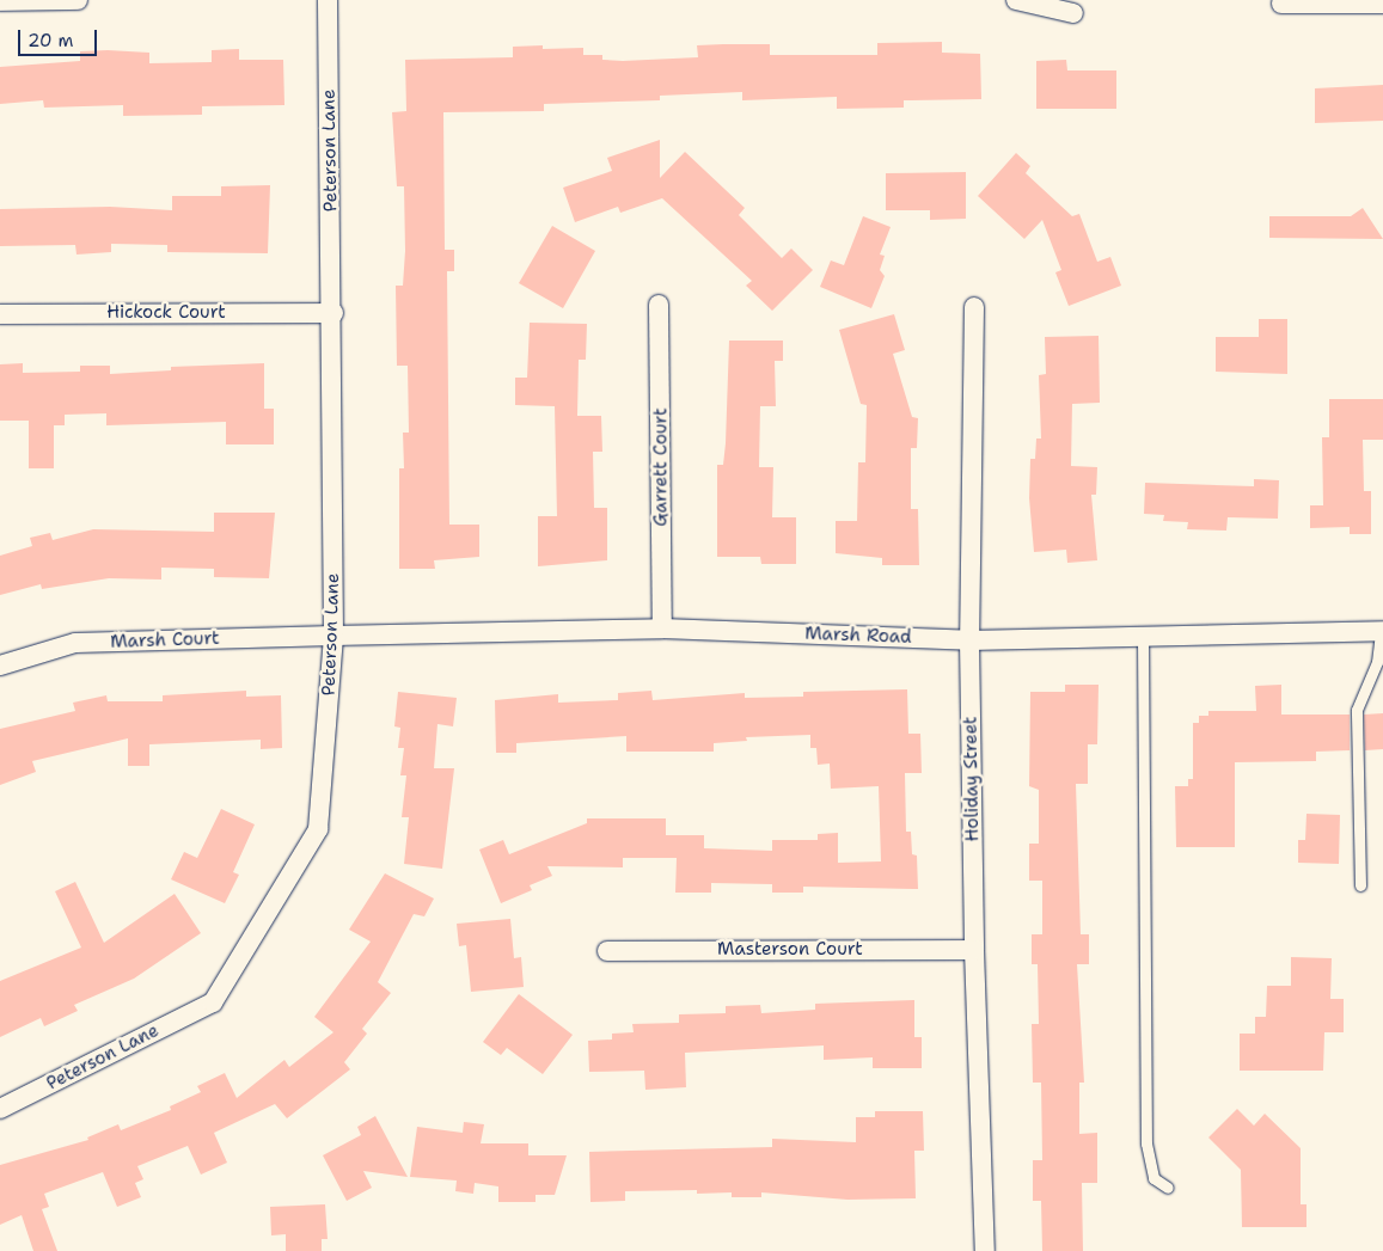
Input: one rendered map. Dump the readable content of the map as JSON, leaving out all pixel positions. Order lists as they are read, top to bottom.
{
  "streets": {
    "street": [
      "Peterson Lane",
      "Hickock Court",
      "Garrett Court",
      "Marsh Road",
      "Marsh Court",
      "Holiday Street",
      "Masterson Court"
    ]
  },
  "crossings": [
    ["Peterson Lane", "Hickock Court"],
    ["Peterson Lane", "Marsh Road"],
    ["Peterson Lane", "Marsh Court"],
    ["Garrett Court", "Marsh Road"],
    ["Marsh Road", "Marsh Court"],
    ["Marsh Road", "Holiday Street"],
    ["Holiday Street", "Masterson Court"]
  ],
  "scale_bar": "20 m"
}
